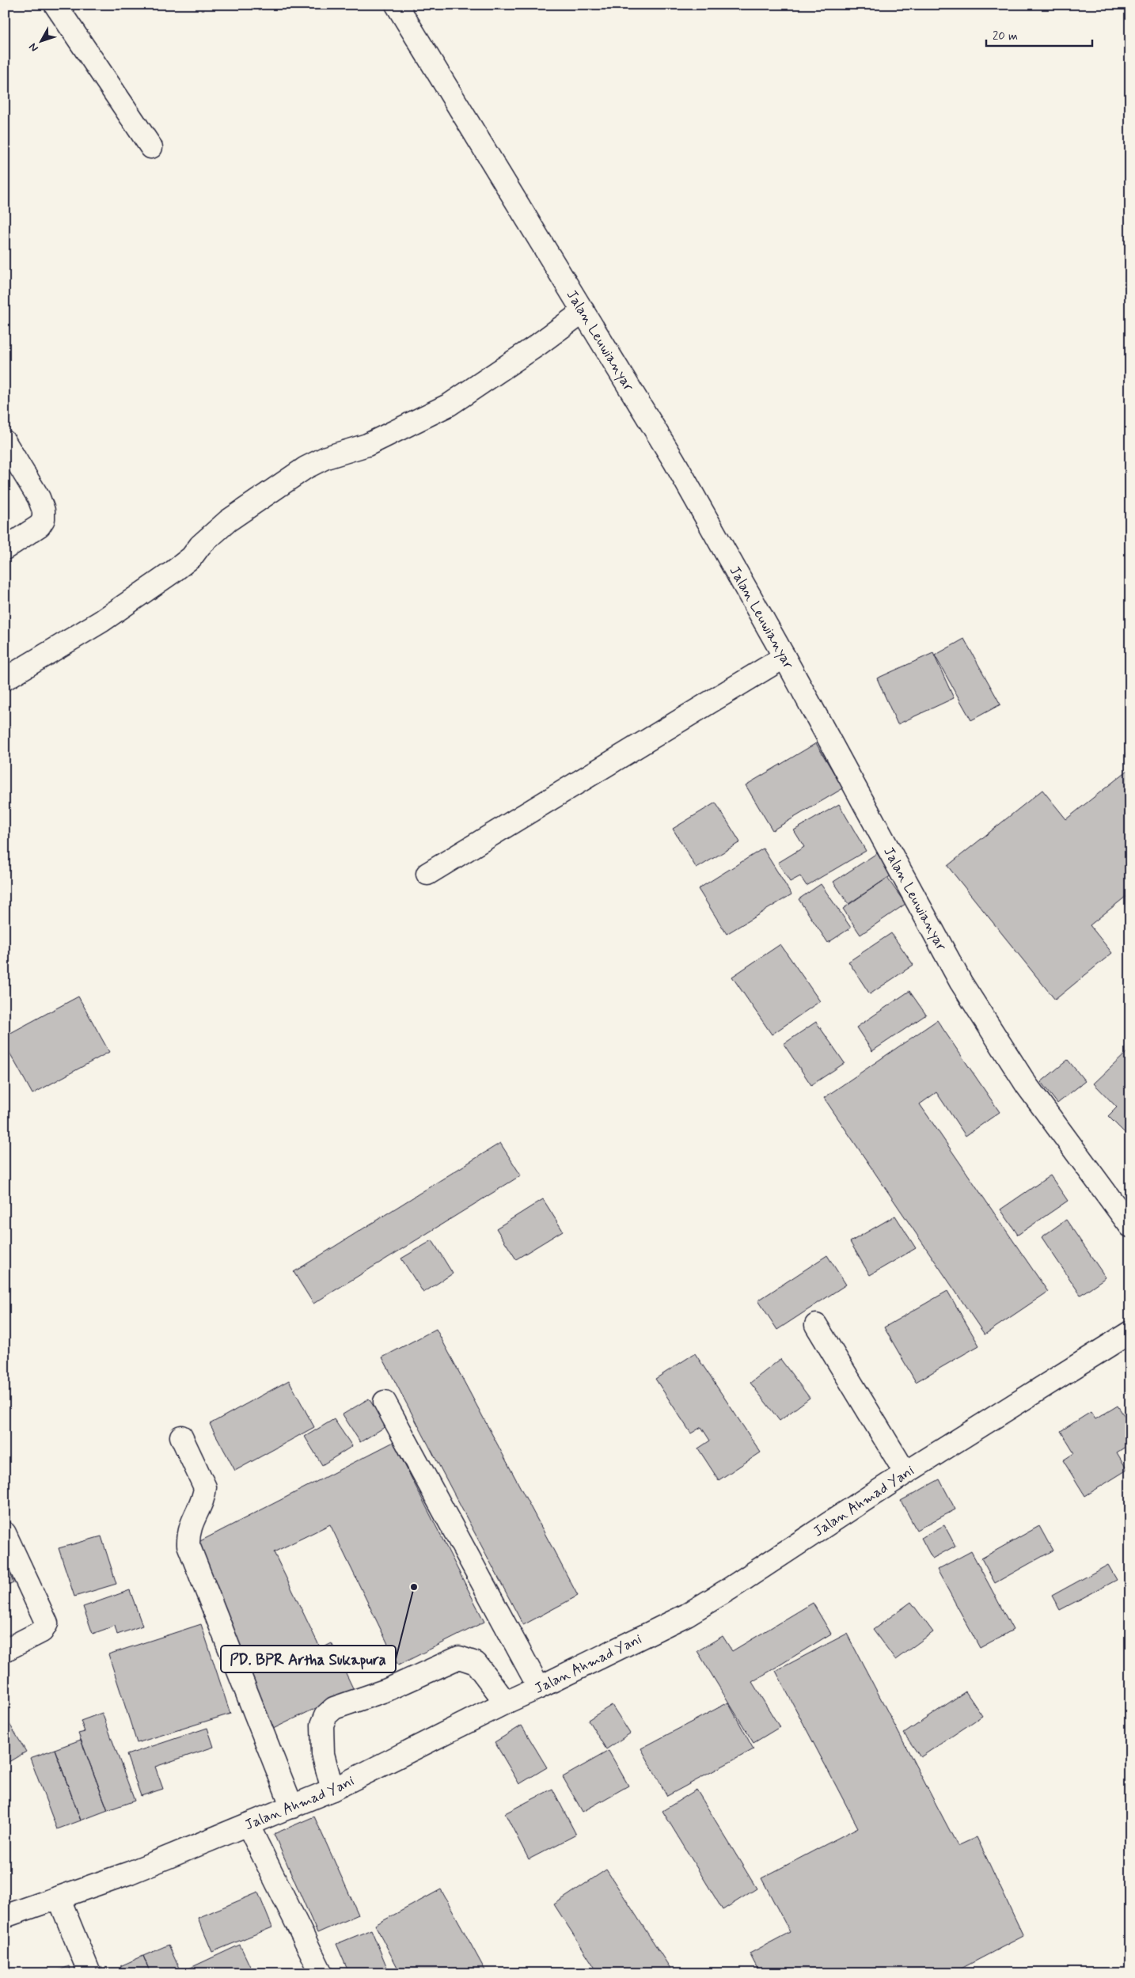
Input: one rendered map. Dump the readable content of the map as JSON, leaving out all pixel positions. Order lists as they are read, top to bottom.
{
  "streets": {
    "street": ["Jalan Leuwianyar", "Jalan Ahmad Yani"]
  },
  "places": ["PD. BPR Artha Sukapura"],
  "scale_bar": "20 m",
  "north": "bottom left"
}
